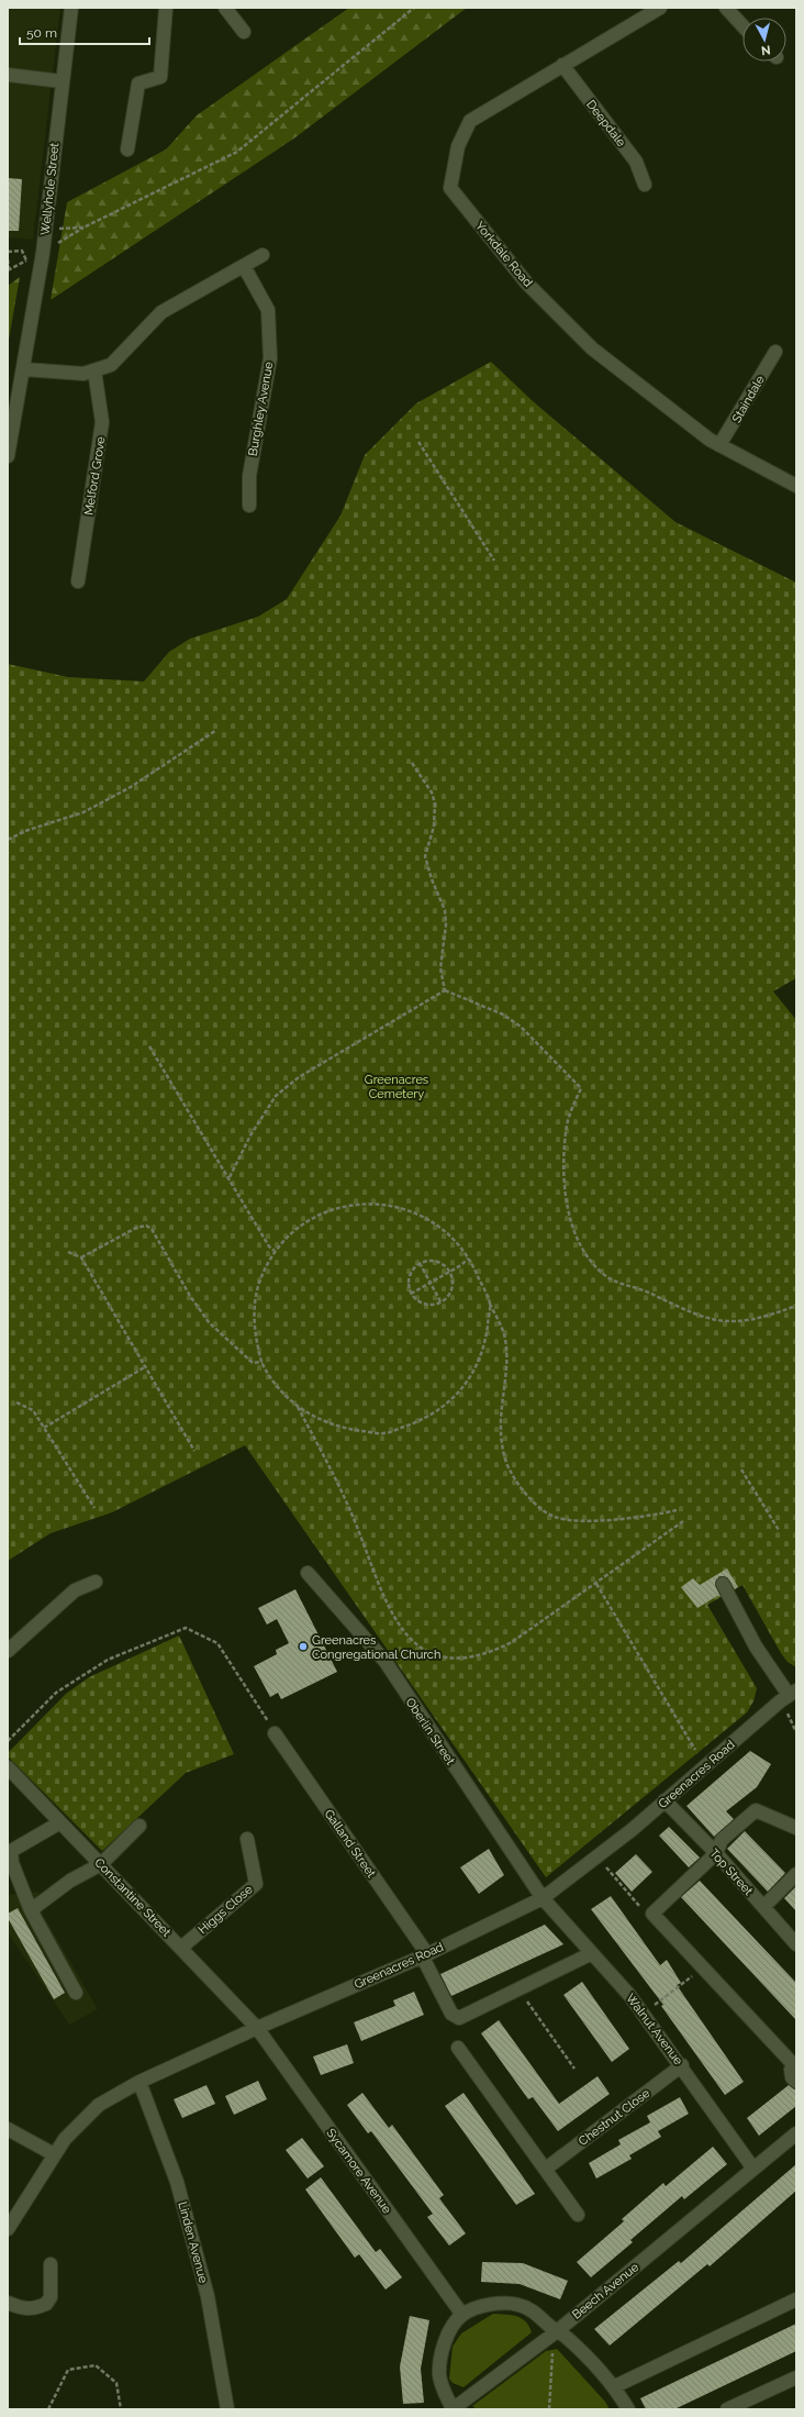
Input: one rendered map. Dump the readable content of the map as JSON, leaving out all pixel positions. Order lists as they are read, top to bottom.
{
  "streets": {
    "street": [
      "Deepdale",
      "Wellyhole Street",
      "Yorkdale Road",
      "Staindale",
      "Burghley Avenue",
      "Melford Grove",
      "Oberlin Street",
      "Greenacres Road",
      "Galland Street",
      "Top Street",
      "Constantine Street",
      "Higgs Close",
      "Walnut Avenue",
      "Chestnut Close",
      "Sycamore Avenue",
      "Linden Avenue",
      "Beech Avenue"
    ]
  },
  "crossings": [
    ["Deepdale", "Yorkdale Road"],
    ["Yorkdale Road", "Staindale"],
    ["Oberlin Street", "Greenacres Road"],
    ["Oberlin Street", "Walnut Avenue"],
    ["Greenacres Road", "Galland Street"],
    ["Greenacres Road", "Top Street"],
    ["Greenacres Road", "Constantine Street"],
    ["Greenacres Road", "Walnut Avenue"],
    ["Greenacres Road", "Sycamore Avenue"],
    ["Greenacres Road", "Linden Avenue"],
    ["Constantine Street", "Higgs Close"],
    ["Constantine Street", "Sycamore Avenue"],
    ["Walnut Avenue", "Chestnut Close"],
    ["Walnut Avenue", "Beech Avenue"]
  ],
  "parks": ["Greenacres Cemetery"],
  "places": ["Greenacres Congregational Church"],
  "scale_bar": "50 m",
  "north": "bottom"
}
